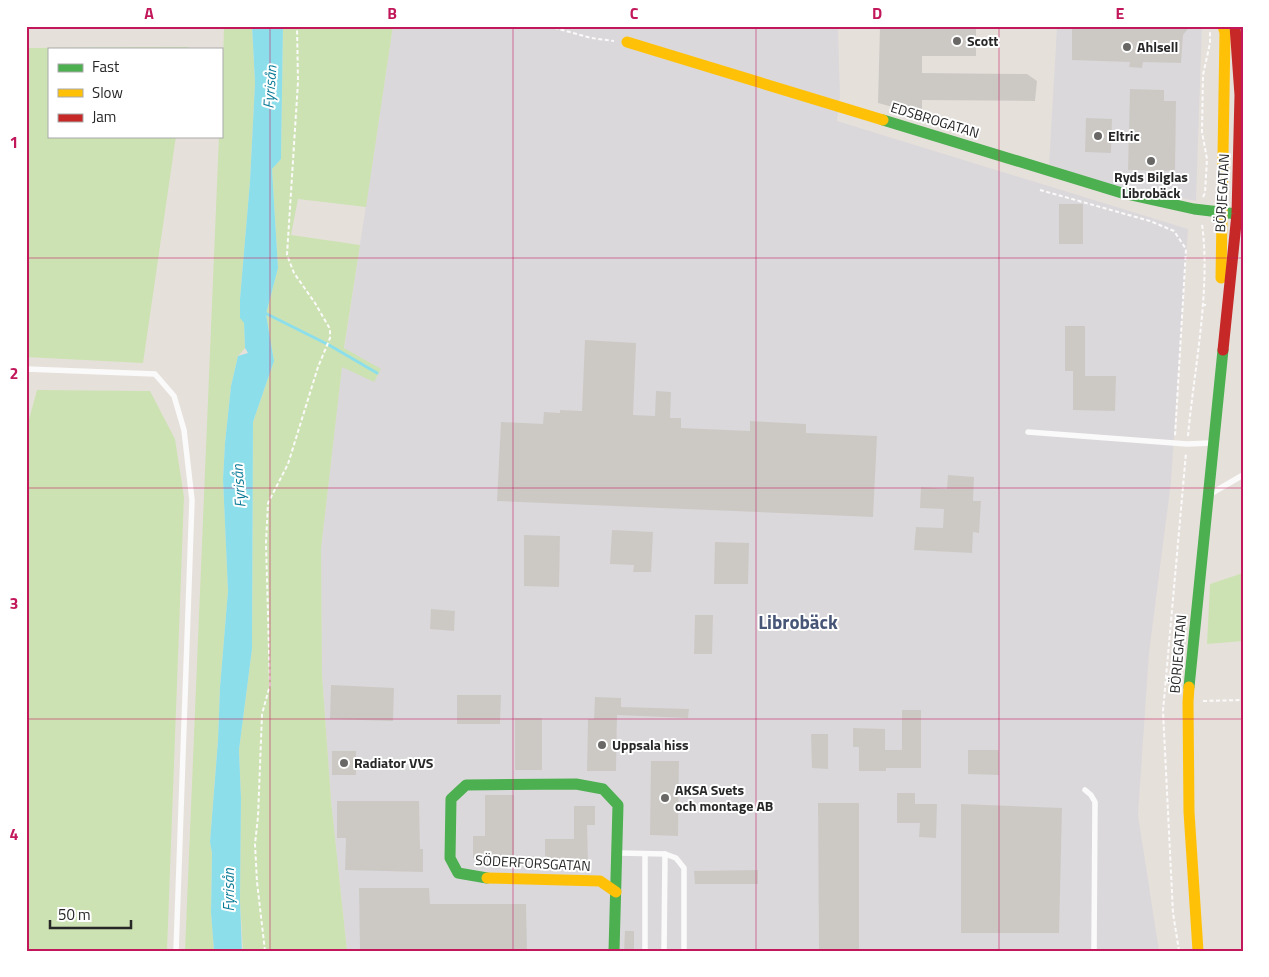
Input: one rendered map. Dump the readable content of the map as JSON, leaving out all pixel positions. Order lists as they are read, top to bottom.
{
  "streets": {
    "main road": ["EDSBROGATAN", "BÖRJEGATAN", "SÖDERFORSGATAN"]
  },
  "crossings": [
    ["EDSBROGATAN", "BÖRJEGATAN"]
  ],
  "districts": ["Librobäck"],
  "water": ["Fyrisån"],
  "places": [
    "Scott",
    "Ahlsell",
    "Eltric",
    "Ryds Bilglas Librobäck",
    "Uppsala hiss",
    "Radiator VVS",
    "AKSA Svets och montage AB"
  ],
  "legend": ["Fast", "Slow", "Jam"],
  "scale_bar": "50 m",
  "grid": {
    "columns": [
      "A",
      "B",
      "C",
      "D",
      "E"
    ],
    "rows": [
      "1",
      "2",
      "3",
      "4"
    ]
  }
}
